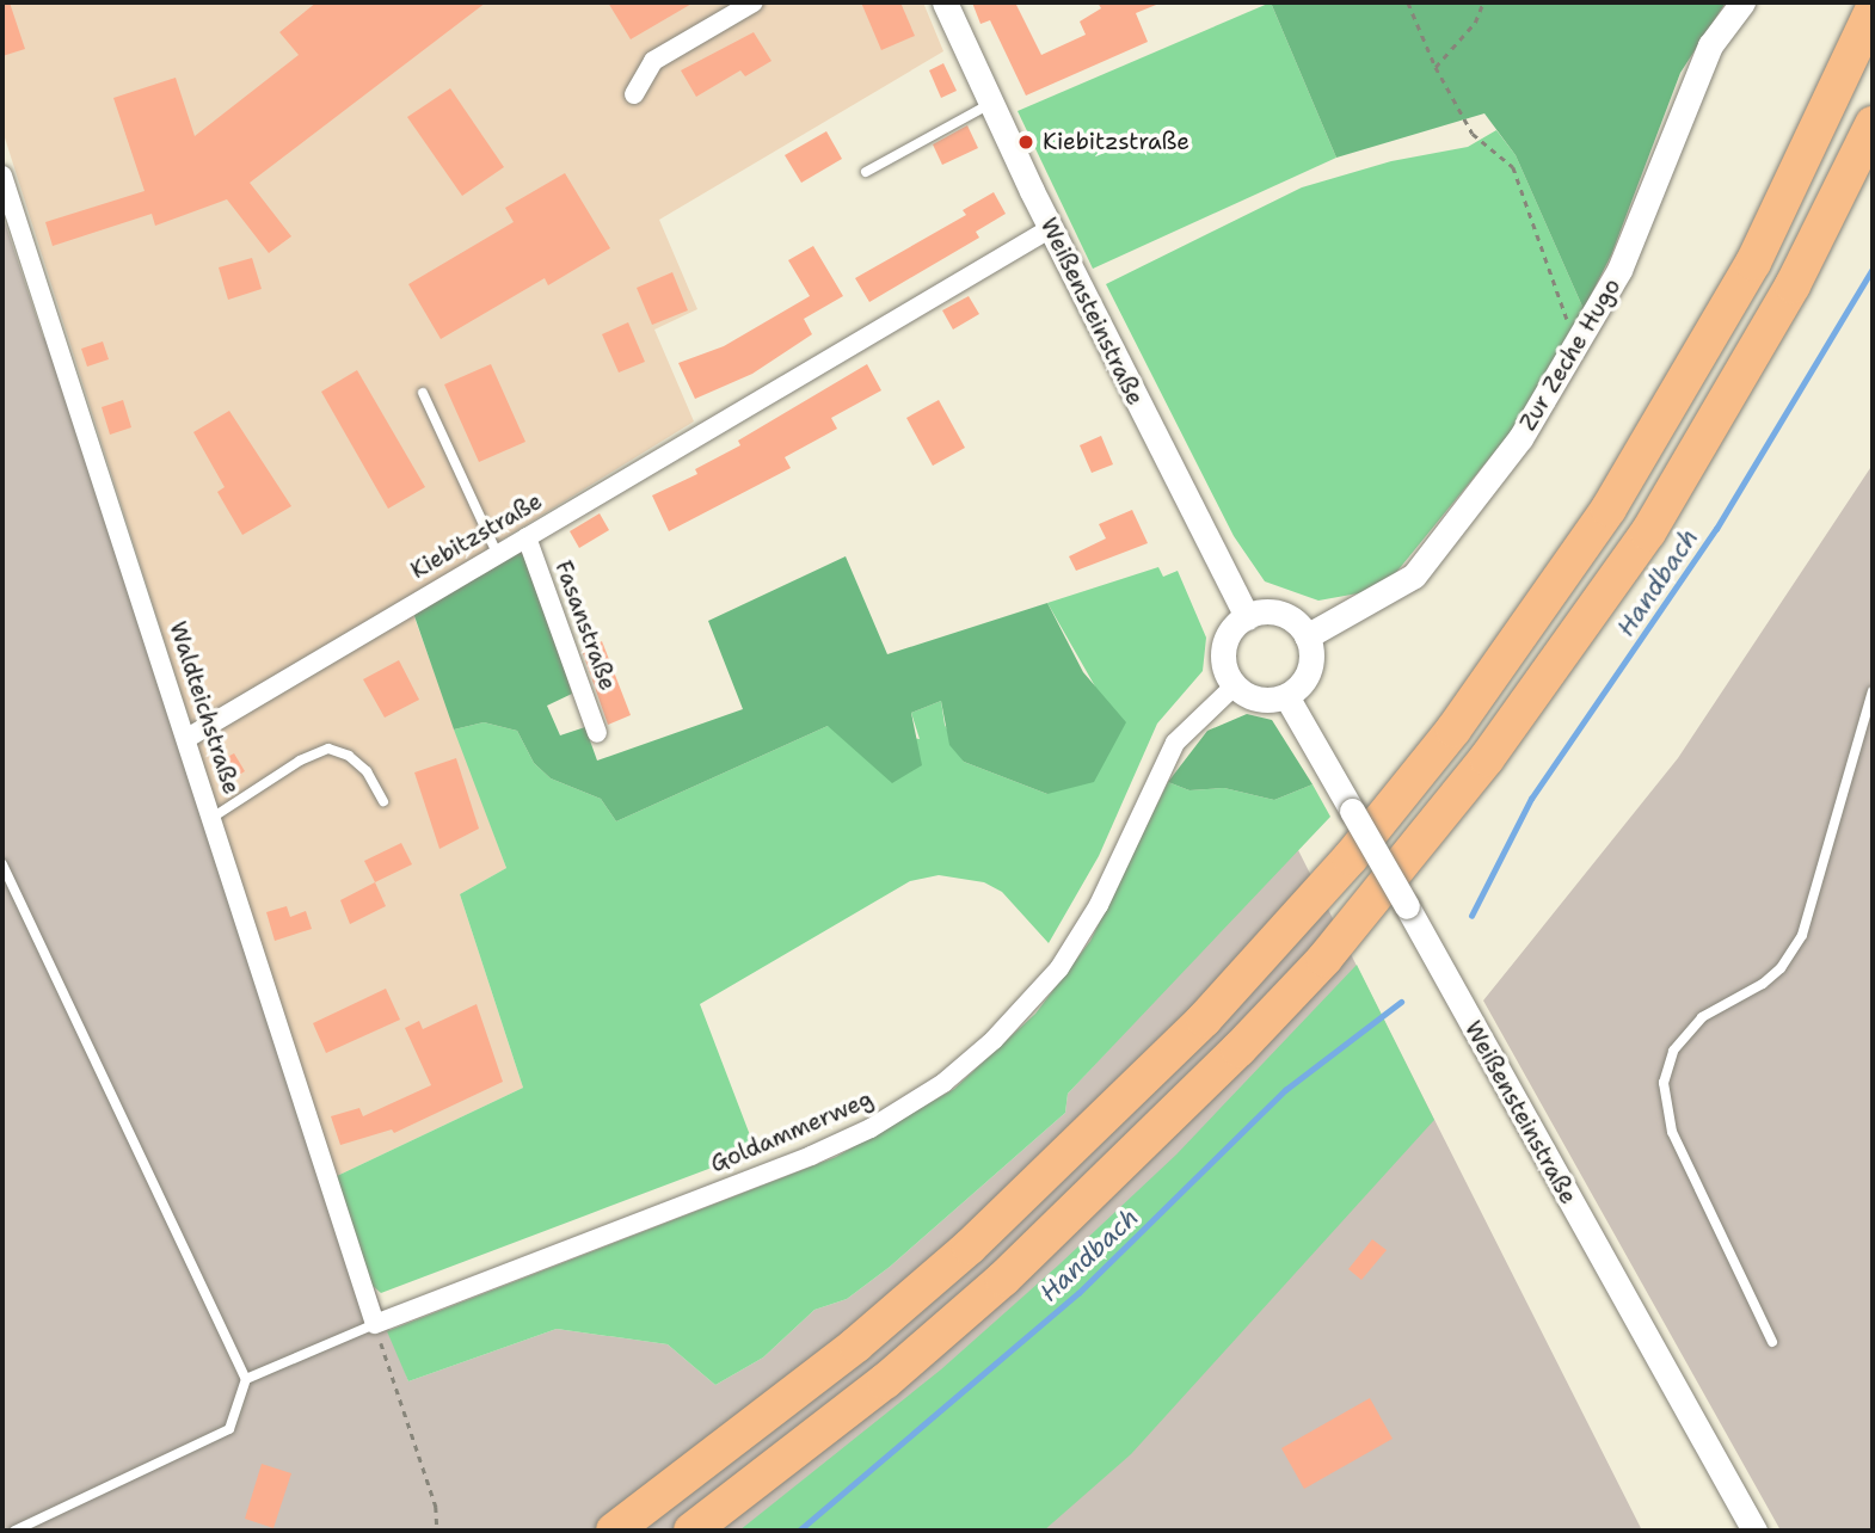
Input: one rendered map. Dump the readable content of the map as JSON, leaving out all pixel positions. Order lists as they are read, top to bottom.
{
  "streets": {
    "street": [
      "Weißensteinstraße",
      "Zur Zeche Hugo",
      "Kiebitzstraße",
      "Fasanstraße",
      "Waldteichstraße",
      "Goldammerweg"
    ]
  },
  "crossings": [
    ["Weißensteinstraße", "Zur Zeche Hugo"],
    ["Weißensteinstraße", "Kiebitzstraße"],
    ["Weißensteinstraße", "Goldammerweg"],
    ["Zur Zeche Hugo", "Goldammerweg"],
    ["Kiebitzstraße", "Fasanstraße"],
    ["Kiebitzstraße", "Waldteichstraße"],
    ["Waldteichstraße", "Goldammerweg"]
  ],
  "water": ["Handbach"],
  "places": ["Kiebitzstraße"]
}
